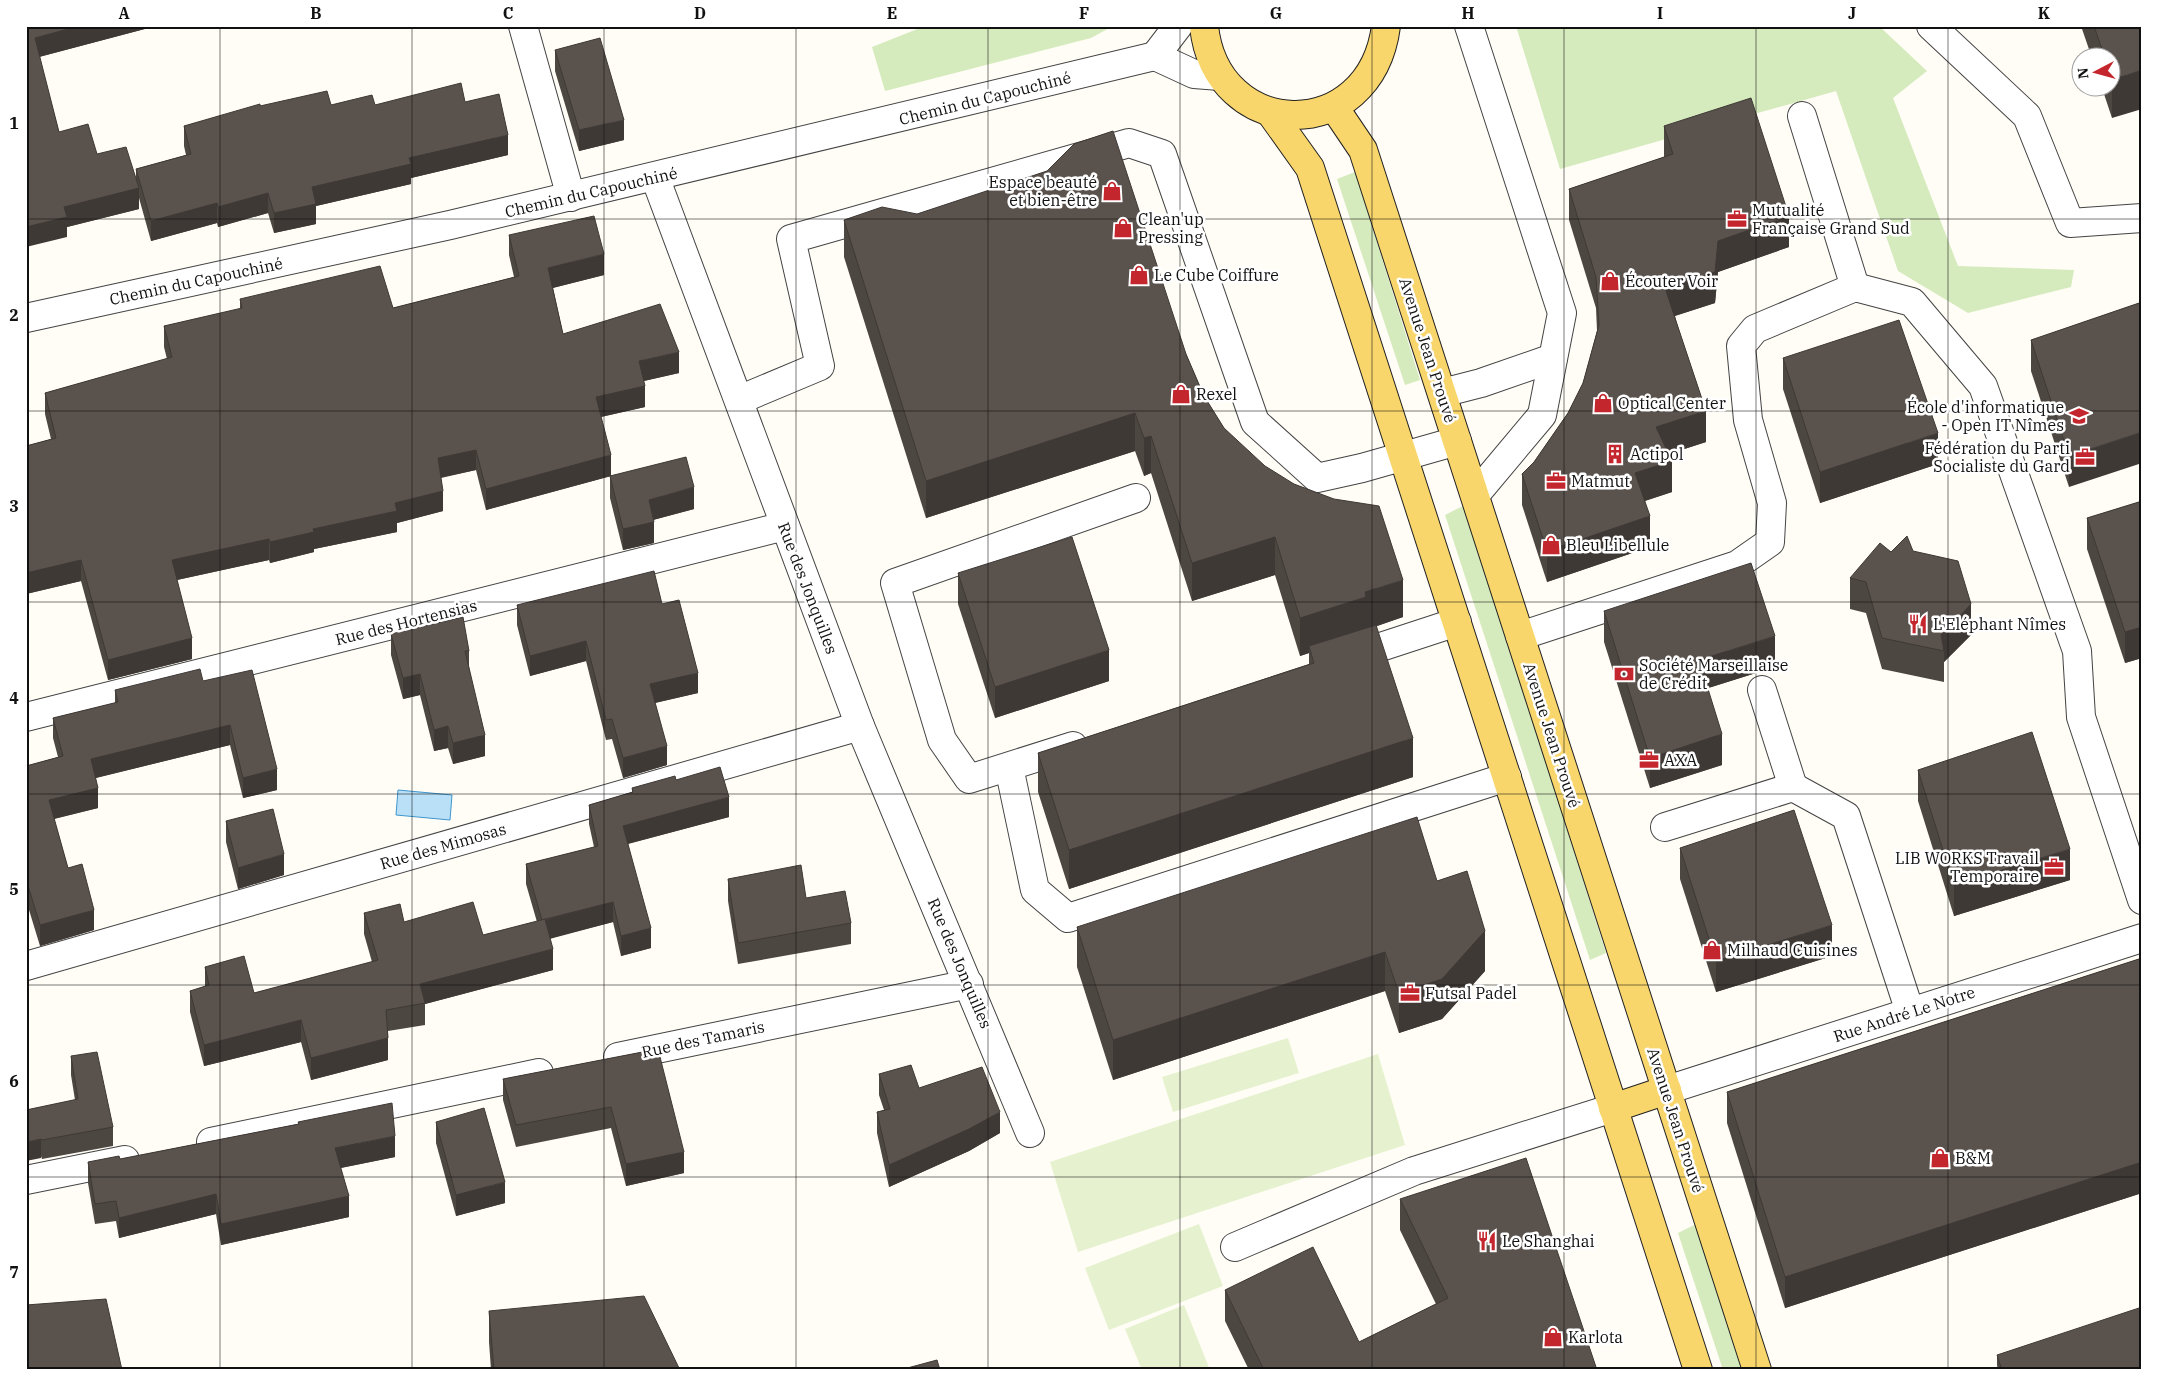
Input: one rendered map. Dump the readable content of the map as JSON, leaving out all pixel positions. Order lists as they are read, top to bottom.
{
  "streets": {
    "main road": ["Avenue Jean Prouvé"],
    "street": [
      "Chemin du Capouchiné",
      "Rue des Jonquilles",
      "Rue des Hortensias",
      "Rue des Mimosas",
      "Rue André Le Notre",
      "Rue des Tamaris"
    ]
  },
  "crossings": [
    ["Chemin du Capouchiné", "Rue des Jonquilles"],
    ["Avenue Jean Prouvé", "Rue André Le Notre"],
    ["Rue des Jonquilles", "Rue des Hortensias"],
    ["Rue des Jonquilles", "Rue des Mimosas"],
    ["Rue des Jonquilles", "Rue des Tamaris"]
  ],
  "places": {
    "shop": [
      "Espace beauté et bien-être",
      "Clean'up Pressing",
      "Le Cube Coiffure",
      "Écouter Voir",
      "Rexel",
      "Optical Center",
      "Bleu Libellule",
      "Milhaud Cuisines",
      "B&M",
      "Karlota"
    ],
    "office": [
      "Mutualité Française Grand Sud",
      "Fédération du Parti Socialiste du Gard",
      "Matmut",
      "AXA",
      "LIB WORKS Travail Temporaire",
      "Futsal Padel"
    ],
    "school or university": ["École d'informatique - Open IT Nîmes"],
    "building": ["Actipol"],
    "restaurant": ["L'Eléphant Nîmes", "Le Shanghai"],
    "bank": ["Société Marseillaise de Crédit"]
  },
  "north": "left",
  "grid": {
    "columns": [
      "A",
      "B",
      "C",
      "D",
      "E",
      "F",
      "G",
      "H",
      "I",
      "J",
      "K"
    ],
    "rows": [
      "1",
      "2",
      "3",
      "4",
      "5",
      "6",
      "7"
    ]
  }
}
